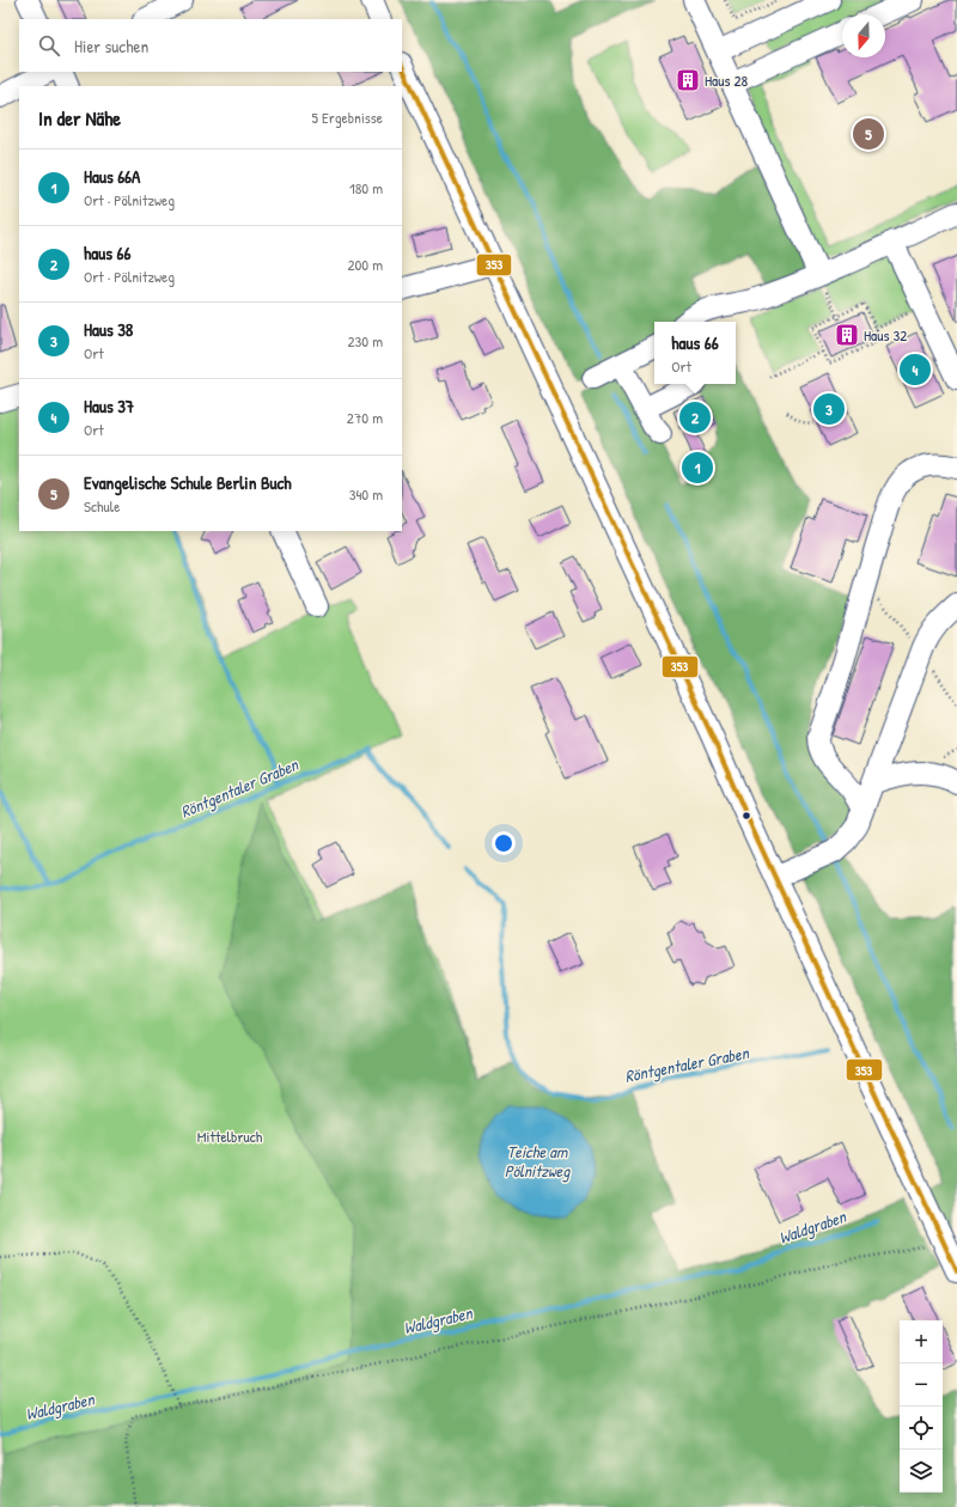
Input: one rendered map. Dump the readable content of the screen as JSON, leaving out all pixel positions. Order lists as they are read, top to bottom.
{
  "water": ["Röntgentaler Graben", "Teiche am Pölnitzweg", "Waldgraben"],
  "parks": ["Mittelbruch"],
  "places": {
    "building": ["Haus 28", "Haus 32"]
  },
  "lines": ["transit line 353"],
  "north": "bottom",
  "page": {
    "search": "Hier suchen",
    "heading": ["In der Nähe", "5 Ergebnisse"],
    "pins": [
      "5",
      "4",
      "3",
      "2",
      "1"
    ],
    "list": [
      {
        "mark": "1",
        "name": "Haus 66A",
        "note": "Ort · Pölnitzweg",
        "value": "180 m"
      },
      {
        "mark": "2",
        "name": "haus 66",
        "note": "Ort · Pölnitzweg",
        "value": "200 m"
      },
      {
        "mark": "3",
        "name": "Haus 38",
        "note": "Ort",
        "value": "230 m"
      },
      {
        "mark": "4",
        "name": "Haus 37",
        "note": "Ort",
        "value": "270 m"
      },
      {
        "mark": "5",
        "name": "Evangelische Schule Berlin Buch",
        "note": "Schule",
        "value": "340 m"
      }
    ],
    "popup": ["haus 66", "Ort"],
    "map_buttons": ["+", "−"]
  }
}
